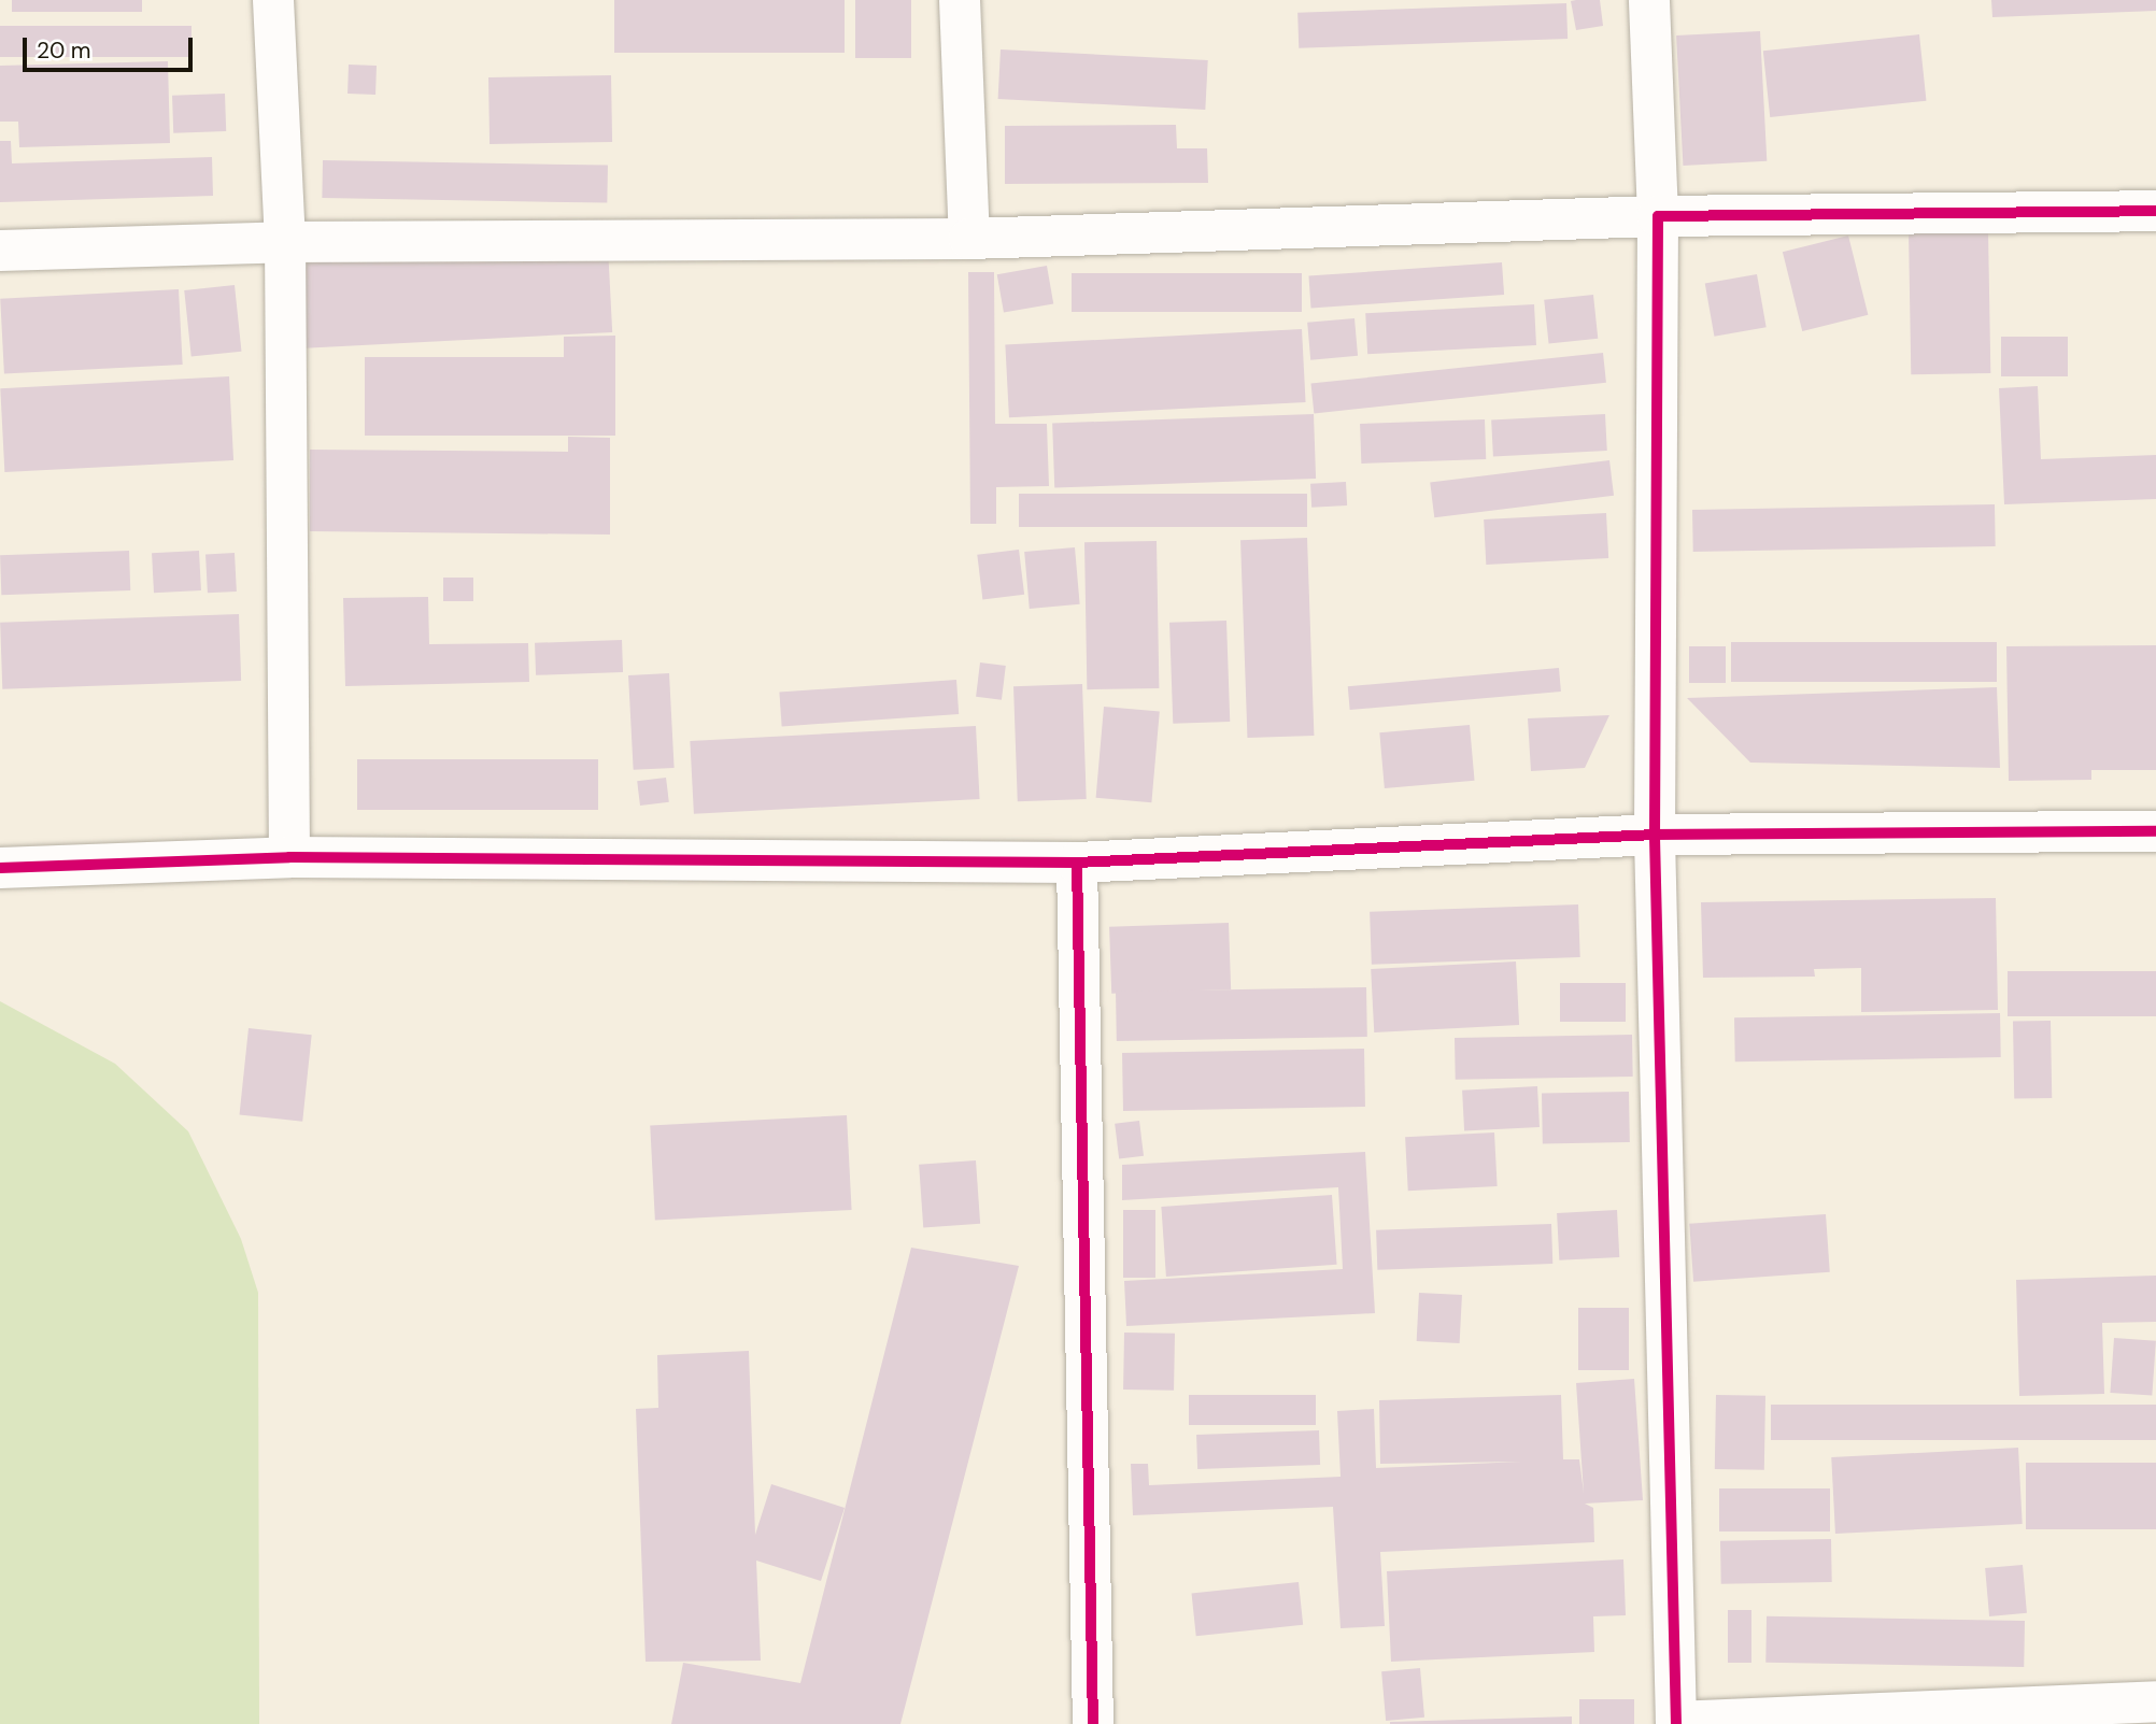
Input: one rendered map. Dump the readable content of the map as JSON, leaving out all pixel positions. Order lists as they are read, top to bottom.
{
  "scale_bar": "20 m"
}
